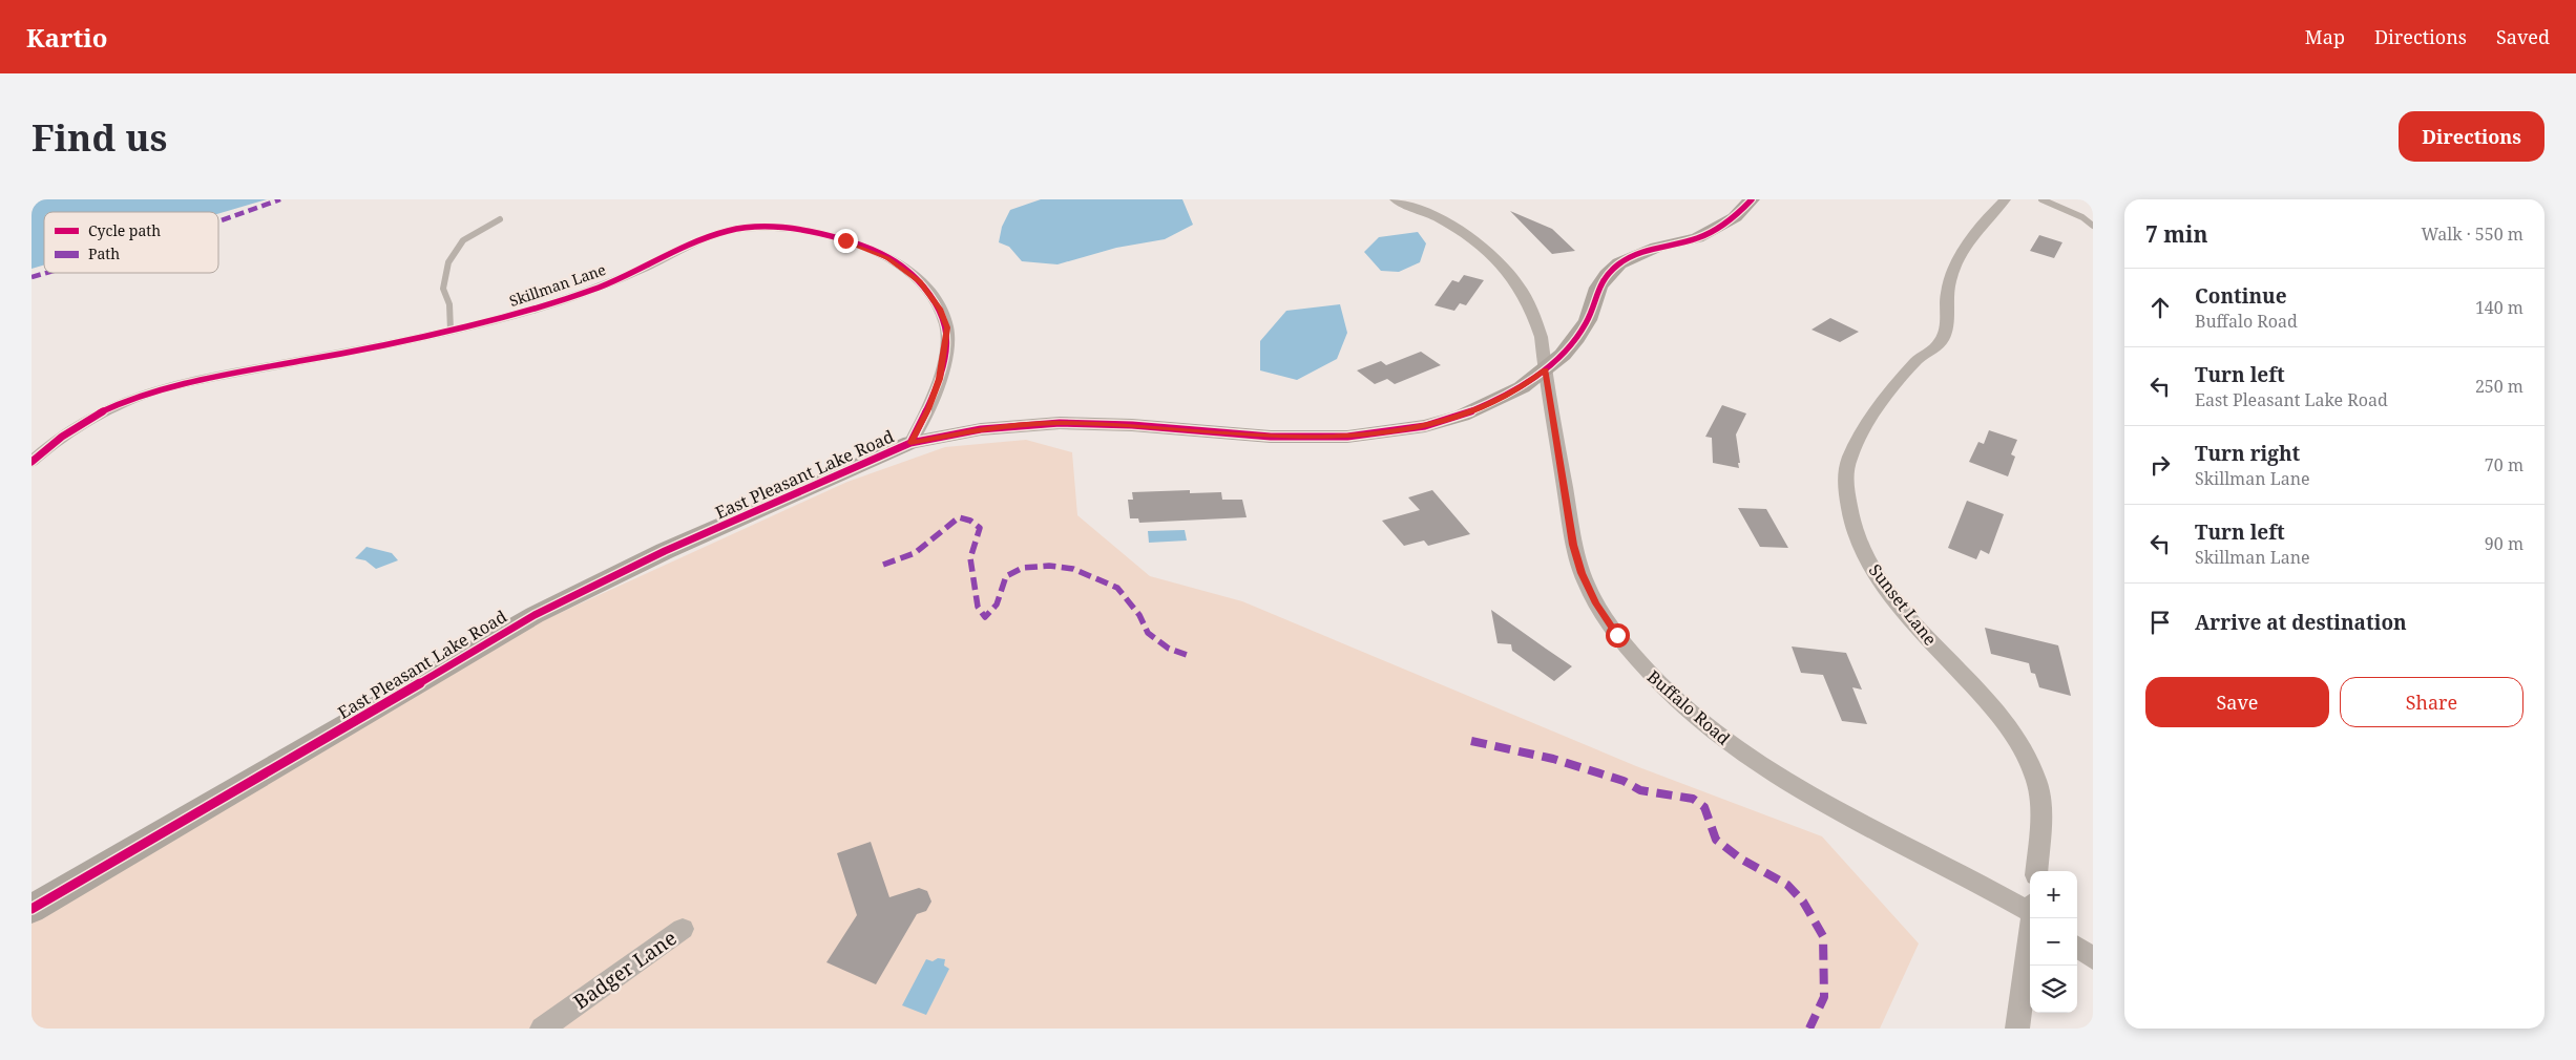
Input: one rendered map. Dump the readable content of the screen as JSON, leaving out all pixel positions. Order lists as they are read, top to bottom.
{
  "streets": {
    "street": [
      "Skillman Lane",
      "East Pleasant Lake Road",
      "Sunset Lane",
      "Buffalo Road",
      "Badger Lane"
    ]
  },
  "crossings": [
    ["Skillman Lane", "East Pleasant Lake Road"],
    ["East Pleasant Lake Road", "Buffalo Road"]
  ],
  "legend": ["Cycle path", "Path"],
  "page": {
    "header": "Kartio",
    "nav": ["Map", "Directions", "Saved"],
    "buttons": [
      "Directions",
      ["Save", "Share"]
    ],
    "title": "Find us",
    "heading": ["7 min", "Walk · 550 m"],
    "list": [
      ["Continue", "Buffalo Road", "140 m"],
      ["Turn left", "East Pleasant Lake Road", "250 m"],
      ["Turn right", "Skillman Lane", "70 m"],
      ["Turn left", "Skillman Lane", "90 m"],
      "Arrive at destination"
    ],
    "map_buttons": ["+", "−"]
  }
}
